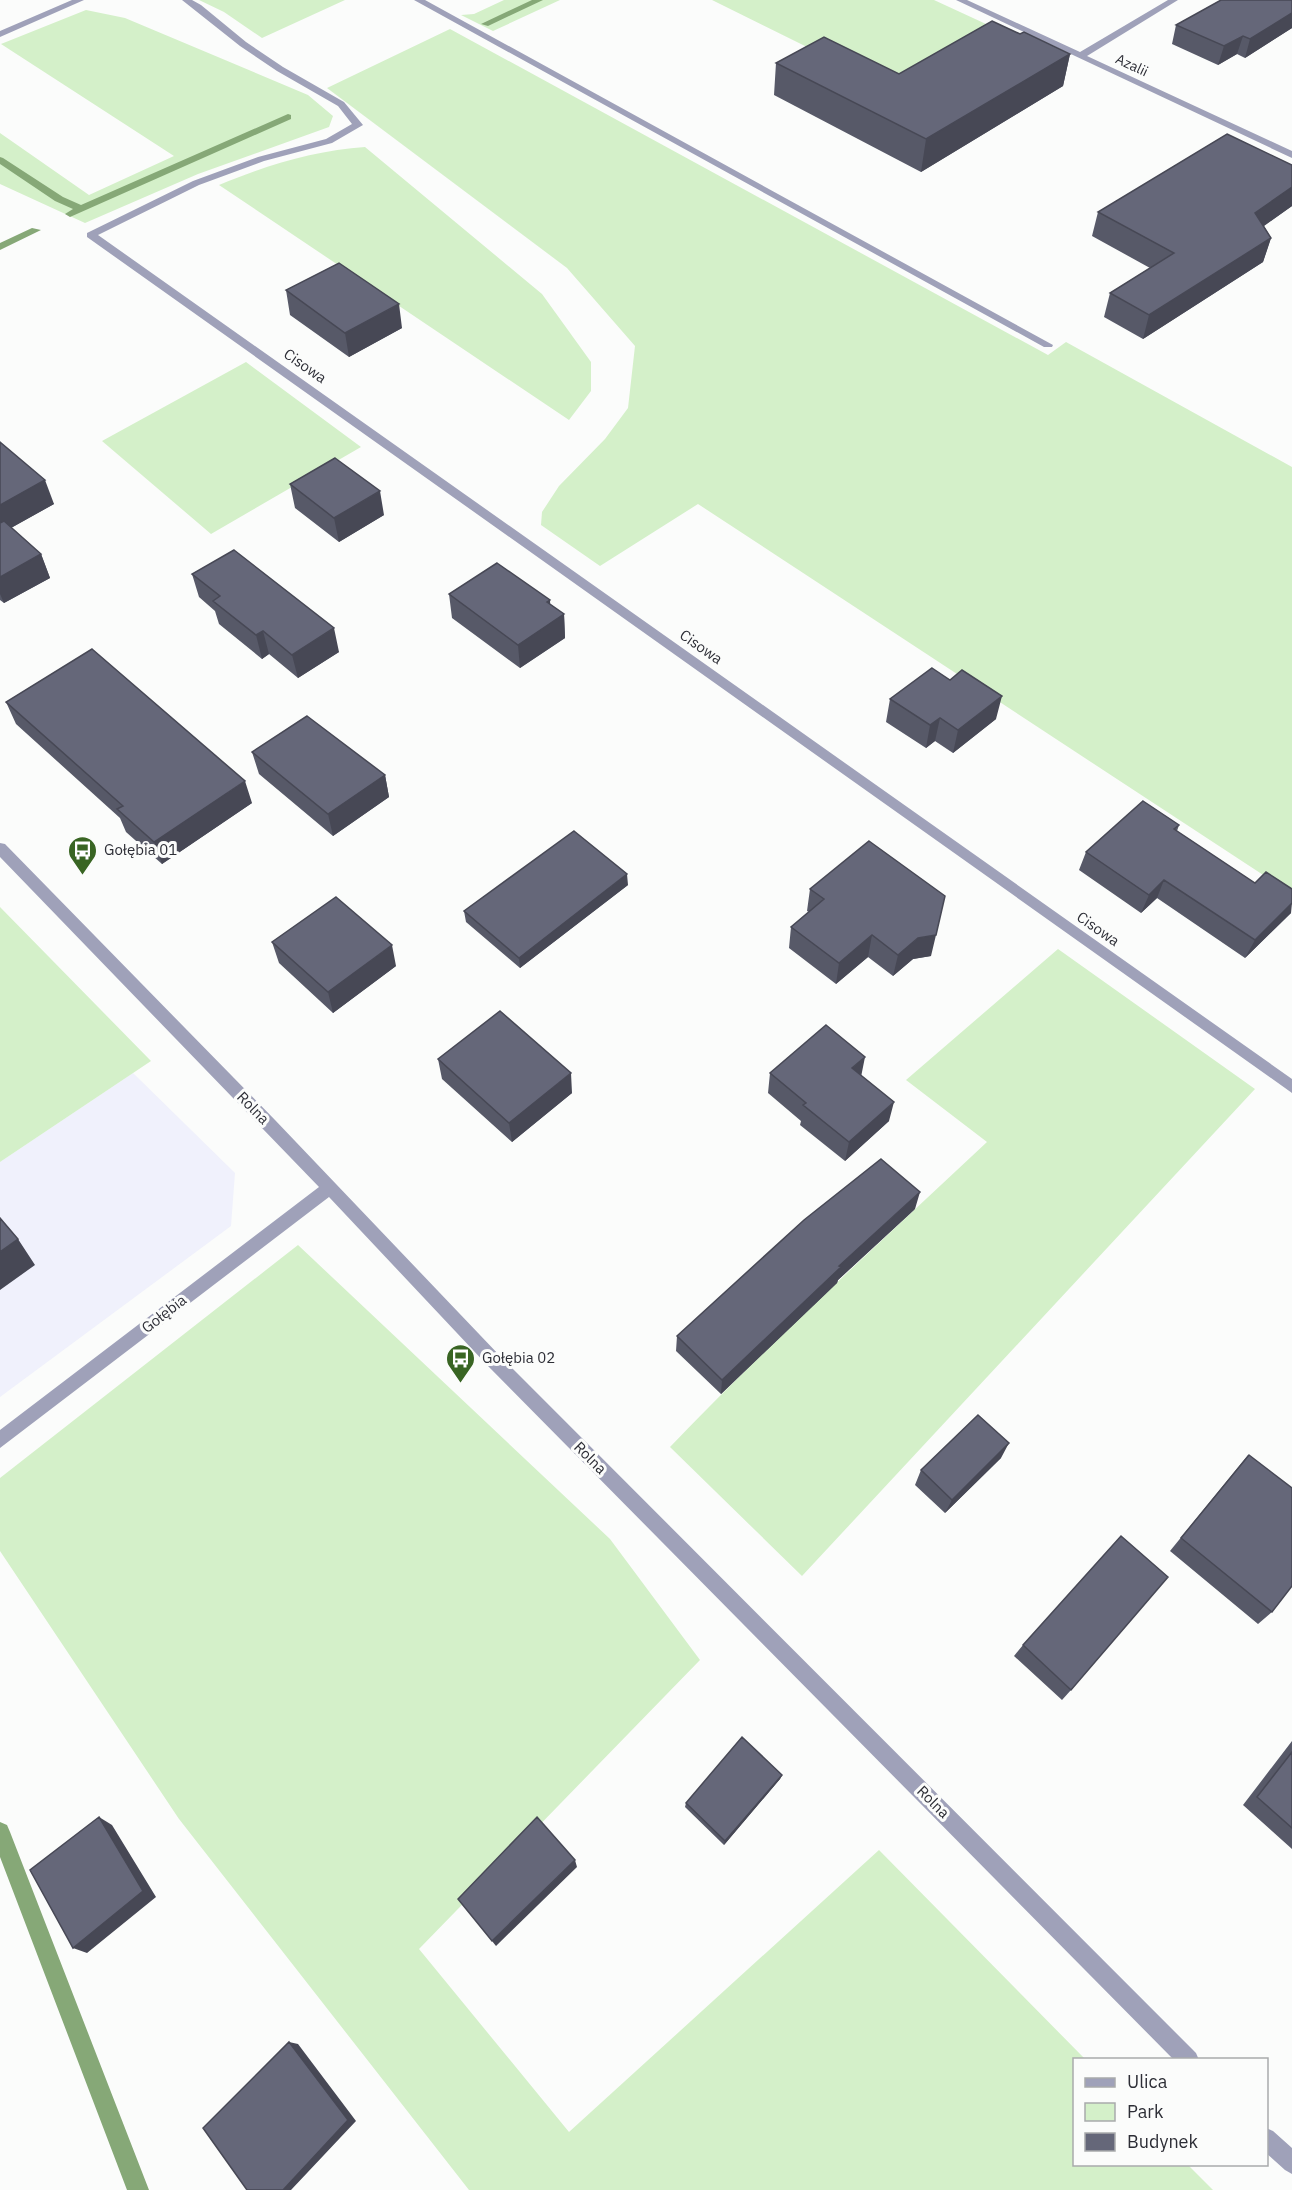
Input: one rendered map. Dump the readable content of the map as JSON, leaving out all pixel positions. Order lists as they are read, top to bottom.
{
  "streets": {
    "street": [
      "Azalii",
      "Cisowa",
      "Rolna",
      "Gołębia"
    ]
  },
  "crossings": [
    ["Rolna", "Gołębia"]
  ],
  "places": {
    "bus stop": ["Gołębia 01", "Gołębia 02"]
  },
  "legend": ["Ulica", "Park", "Budynek"]
}
